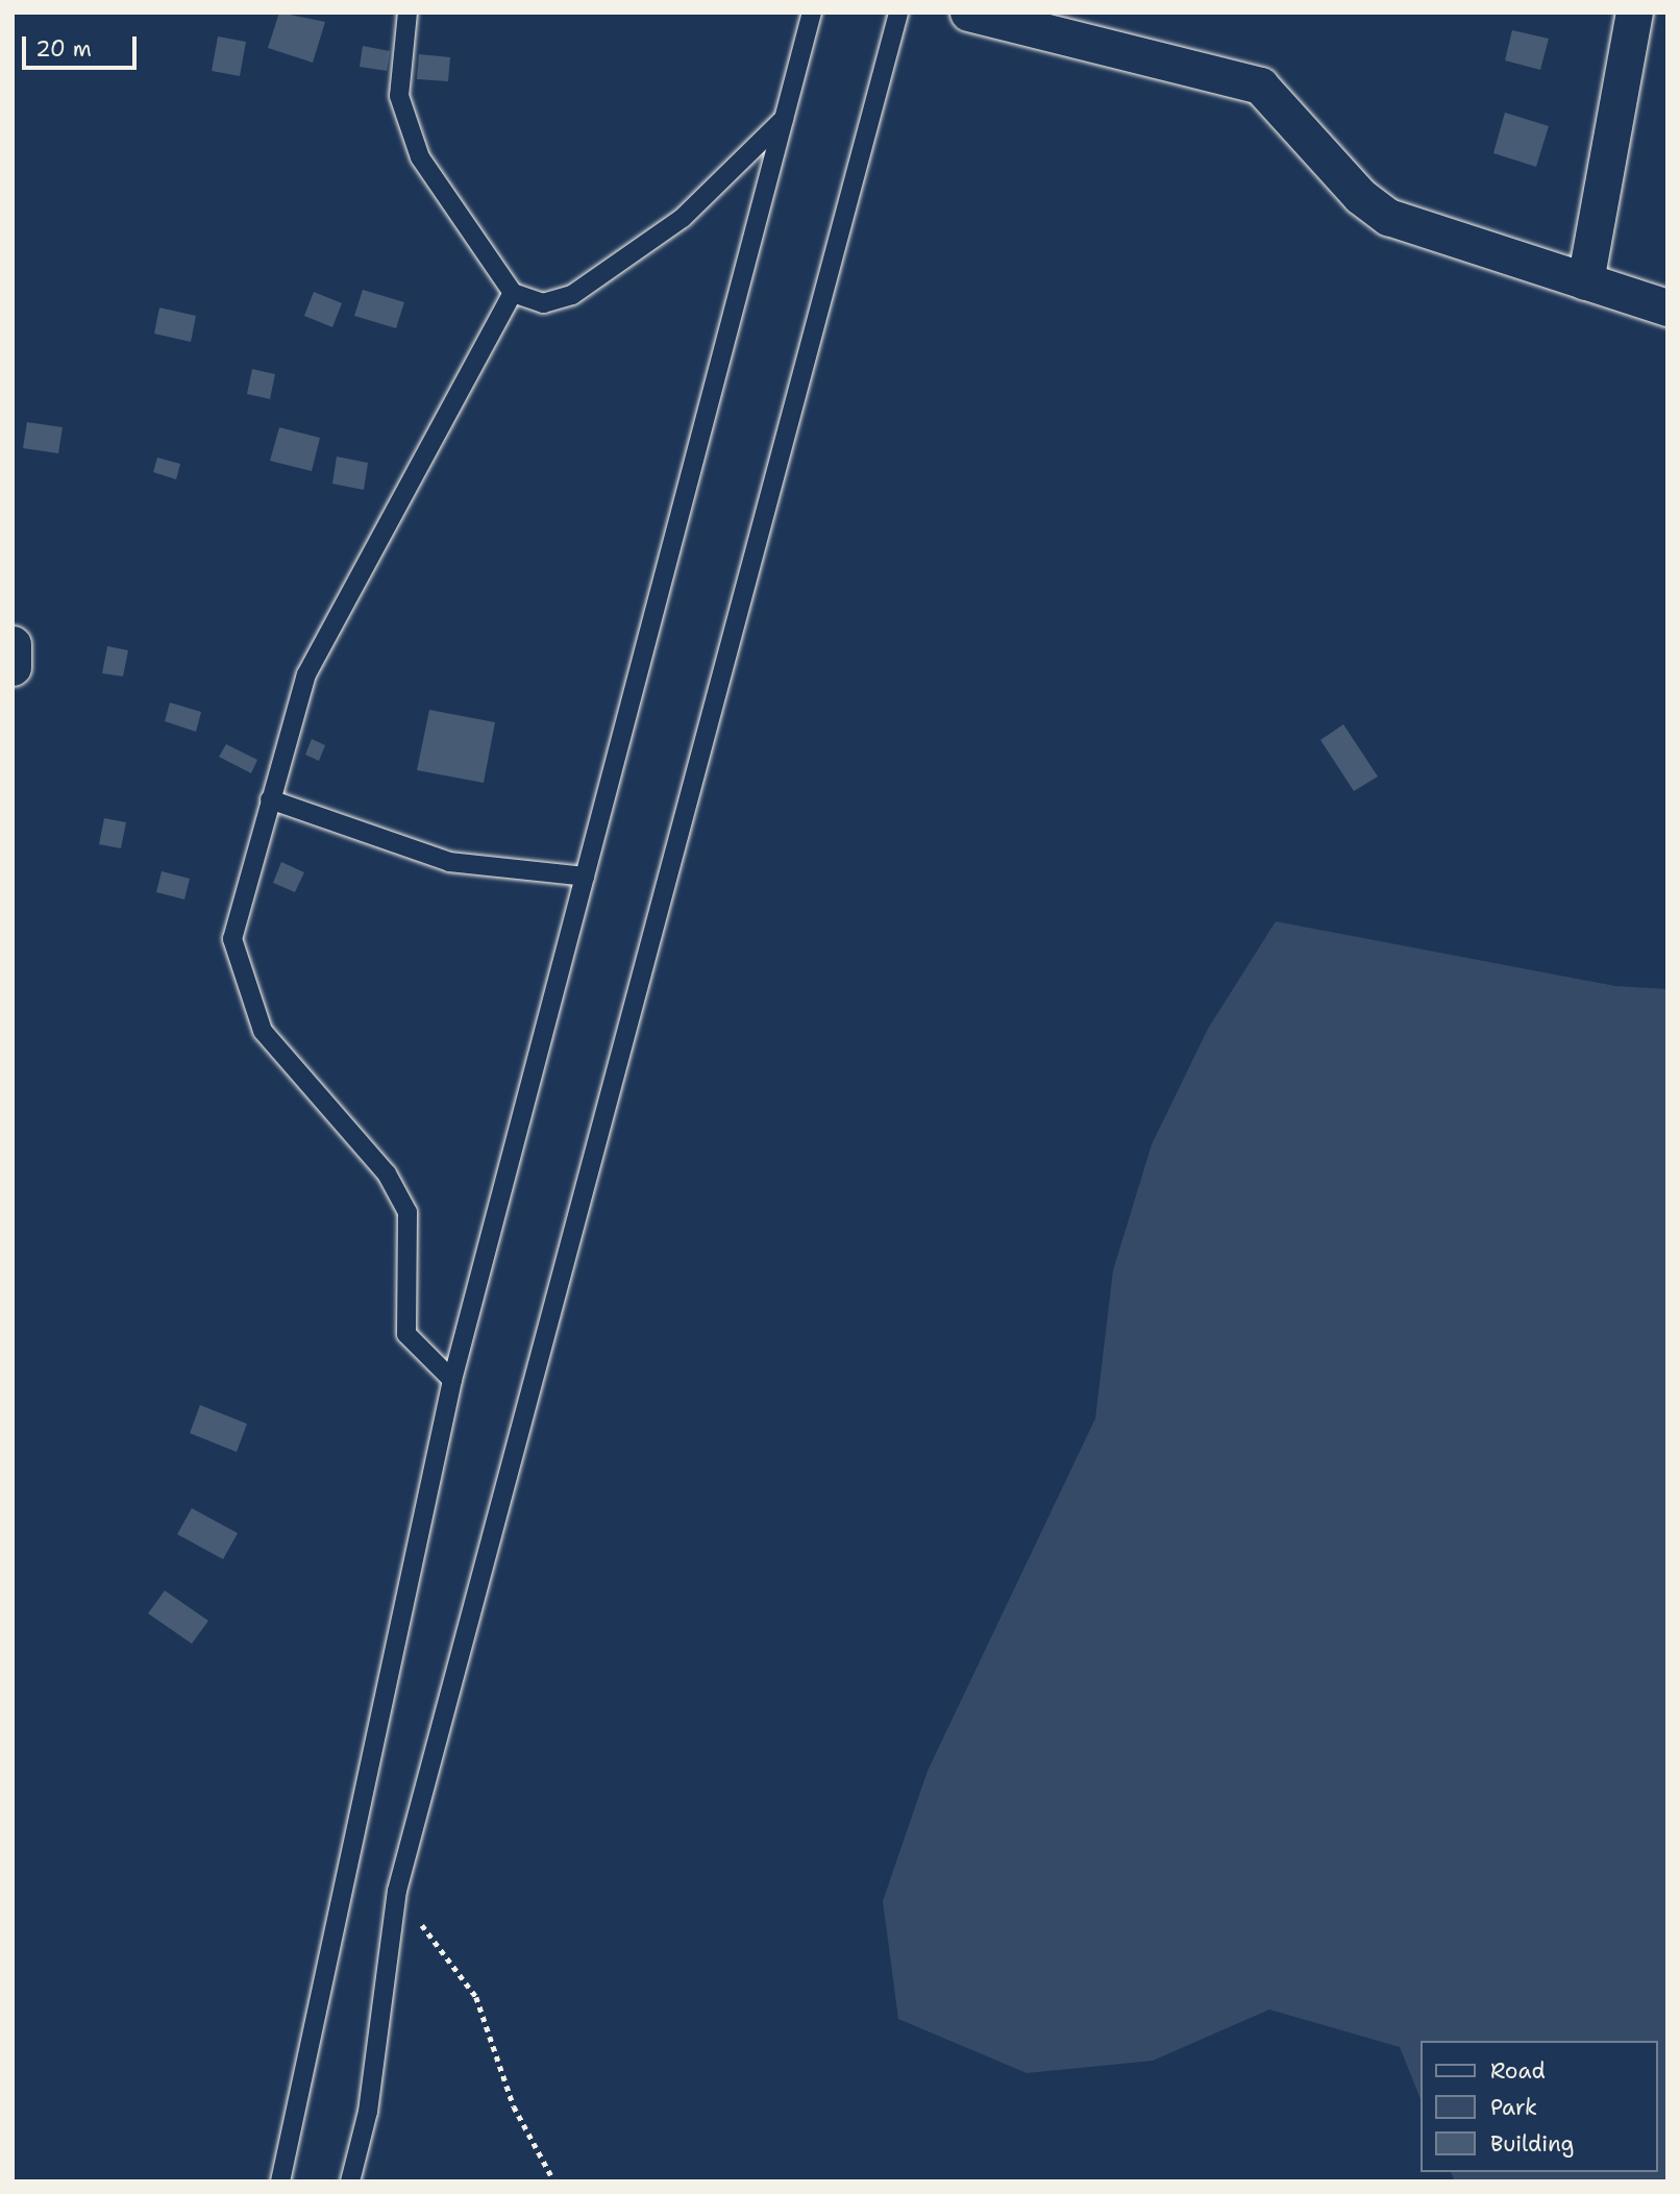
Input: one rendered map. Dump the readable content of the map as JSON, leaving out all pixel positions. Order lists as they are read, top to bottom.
{
  "legend": ["Road", "Park", "Building"],
  "scale_bar": "20 m"
}
